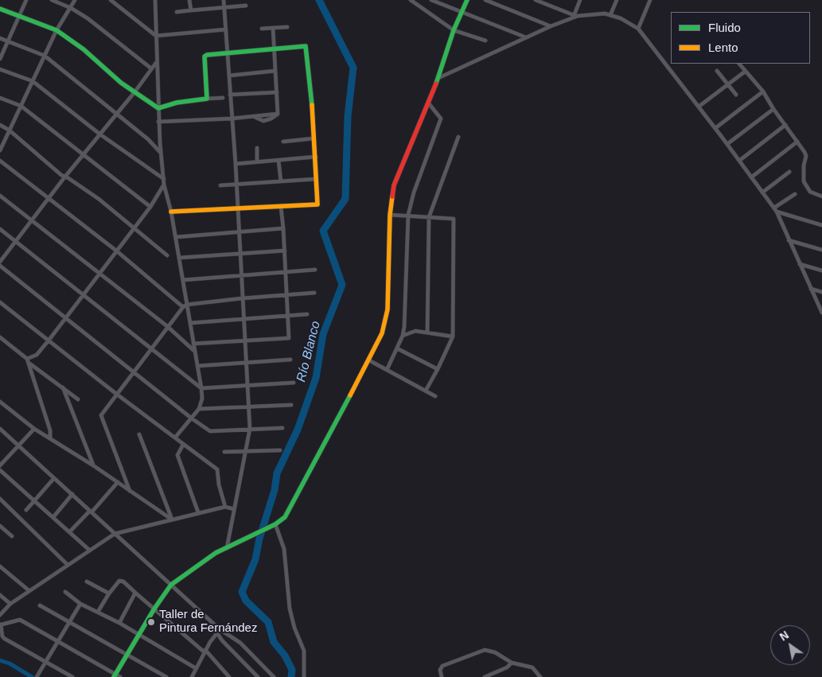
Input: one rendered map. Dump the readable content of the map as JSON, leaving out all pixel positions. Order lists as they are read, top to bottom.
{
  "water": ["Río Blanco"],
  "places": ["Taller de Pintura Fernández"],
  "legend": ["Fluido", "Lento"],
  "north": "top left"
}
